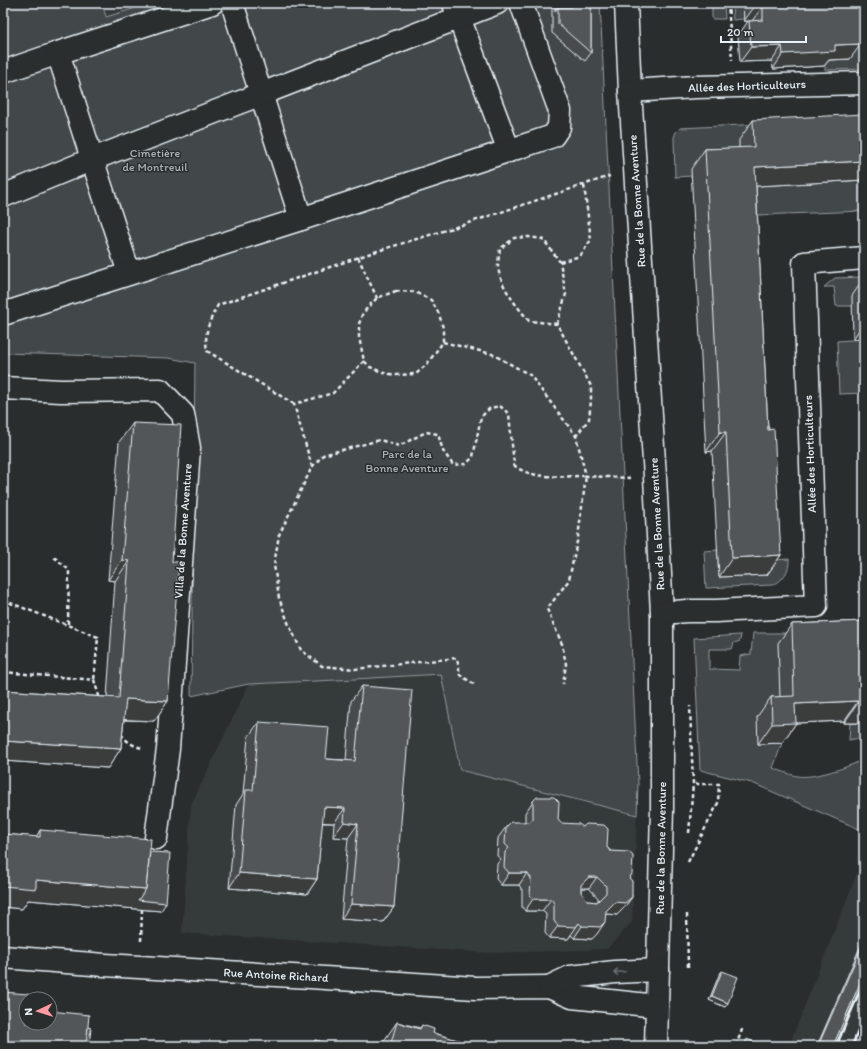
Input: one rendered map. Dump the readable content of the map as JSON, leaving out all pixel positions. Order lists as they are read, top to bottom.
{
  "streets": {
    "street": [
      "Allée des Horticulteurs",
      "Rue de la Bonne Aventure",
      "Villa de la Bonne Aventure",
      "Rue Antoine Richard"
    ]
  },
  "crossings": [
    ["Allée des Horticulteurs", "Rue de la Bonne Aventure"],
    ["Rue de la Bonne Aventure", "Rue Antoine Richard"]
  ],
  "parks": ["Cimetière de Montreuil", "Parc de la Bonne Aventure"],
  "scale_bar": "20 m",
  "north": "left"
}
